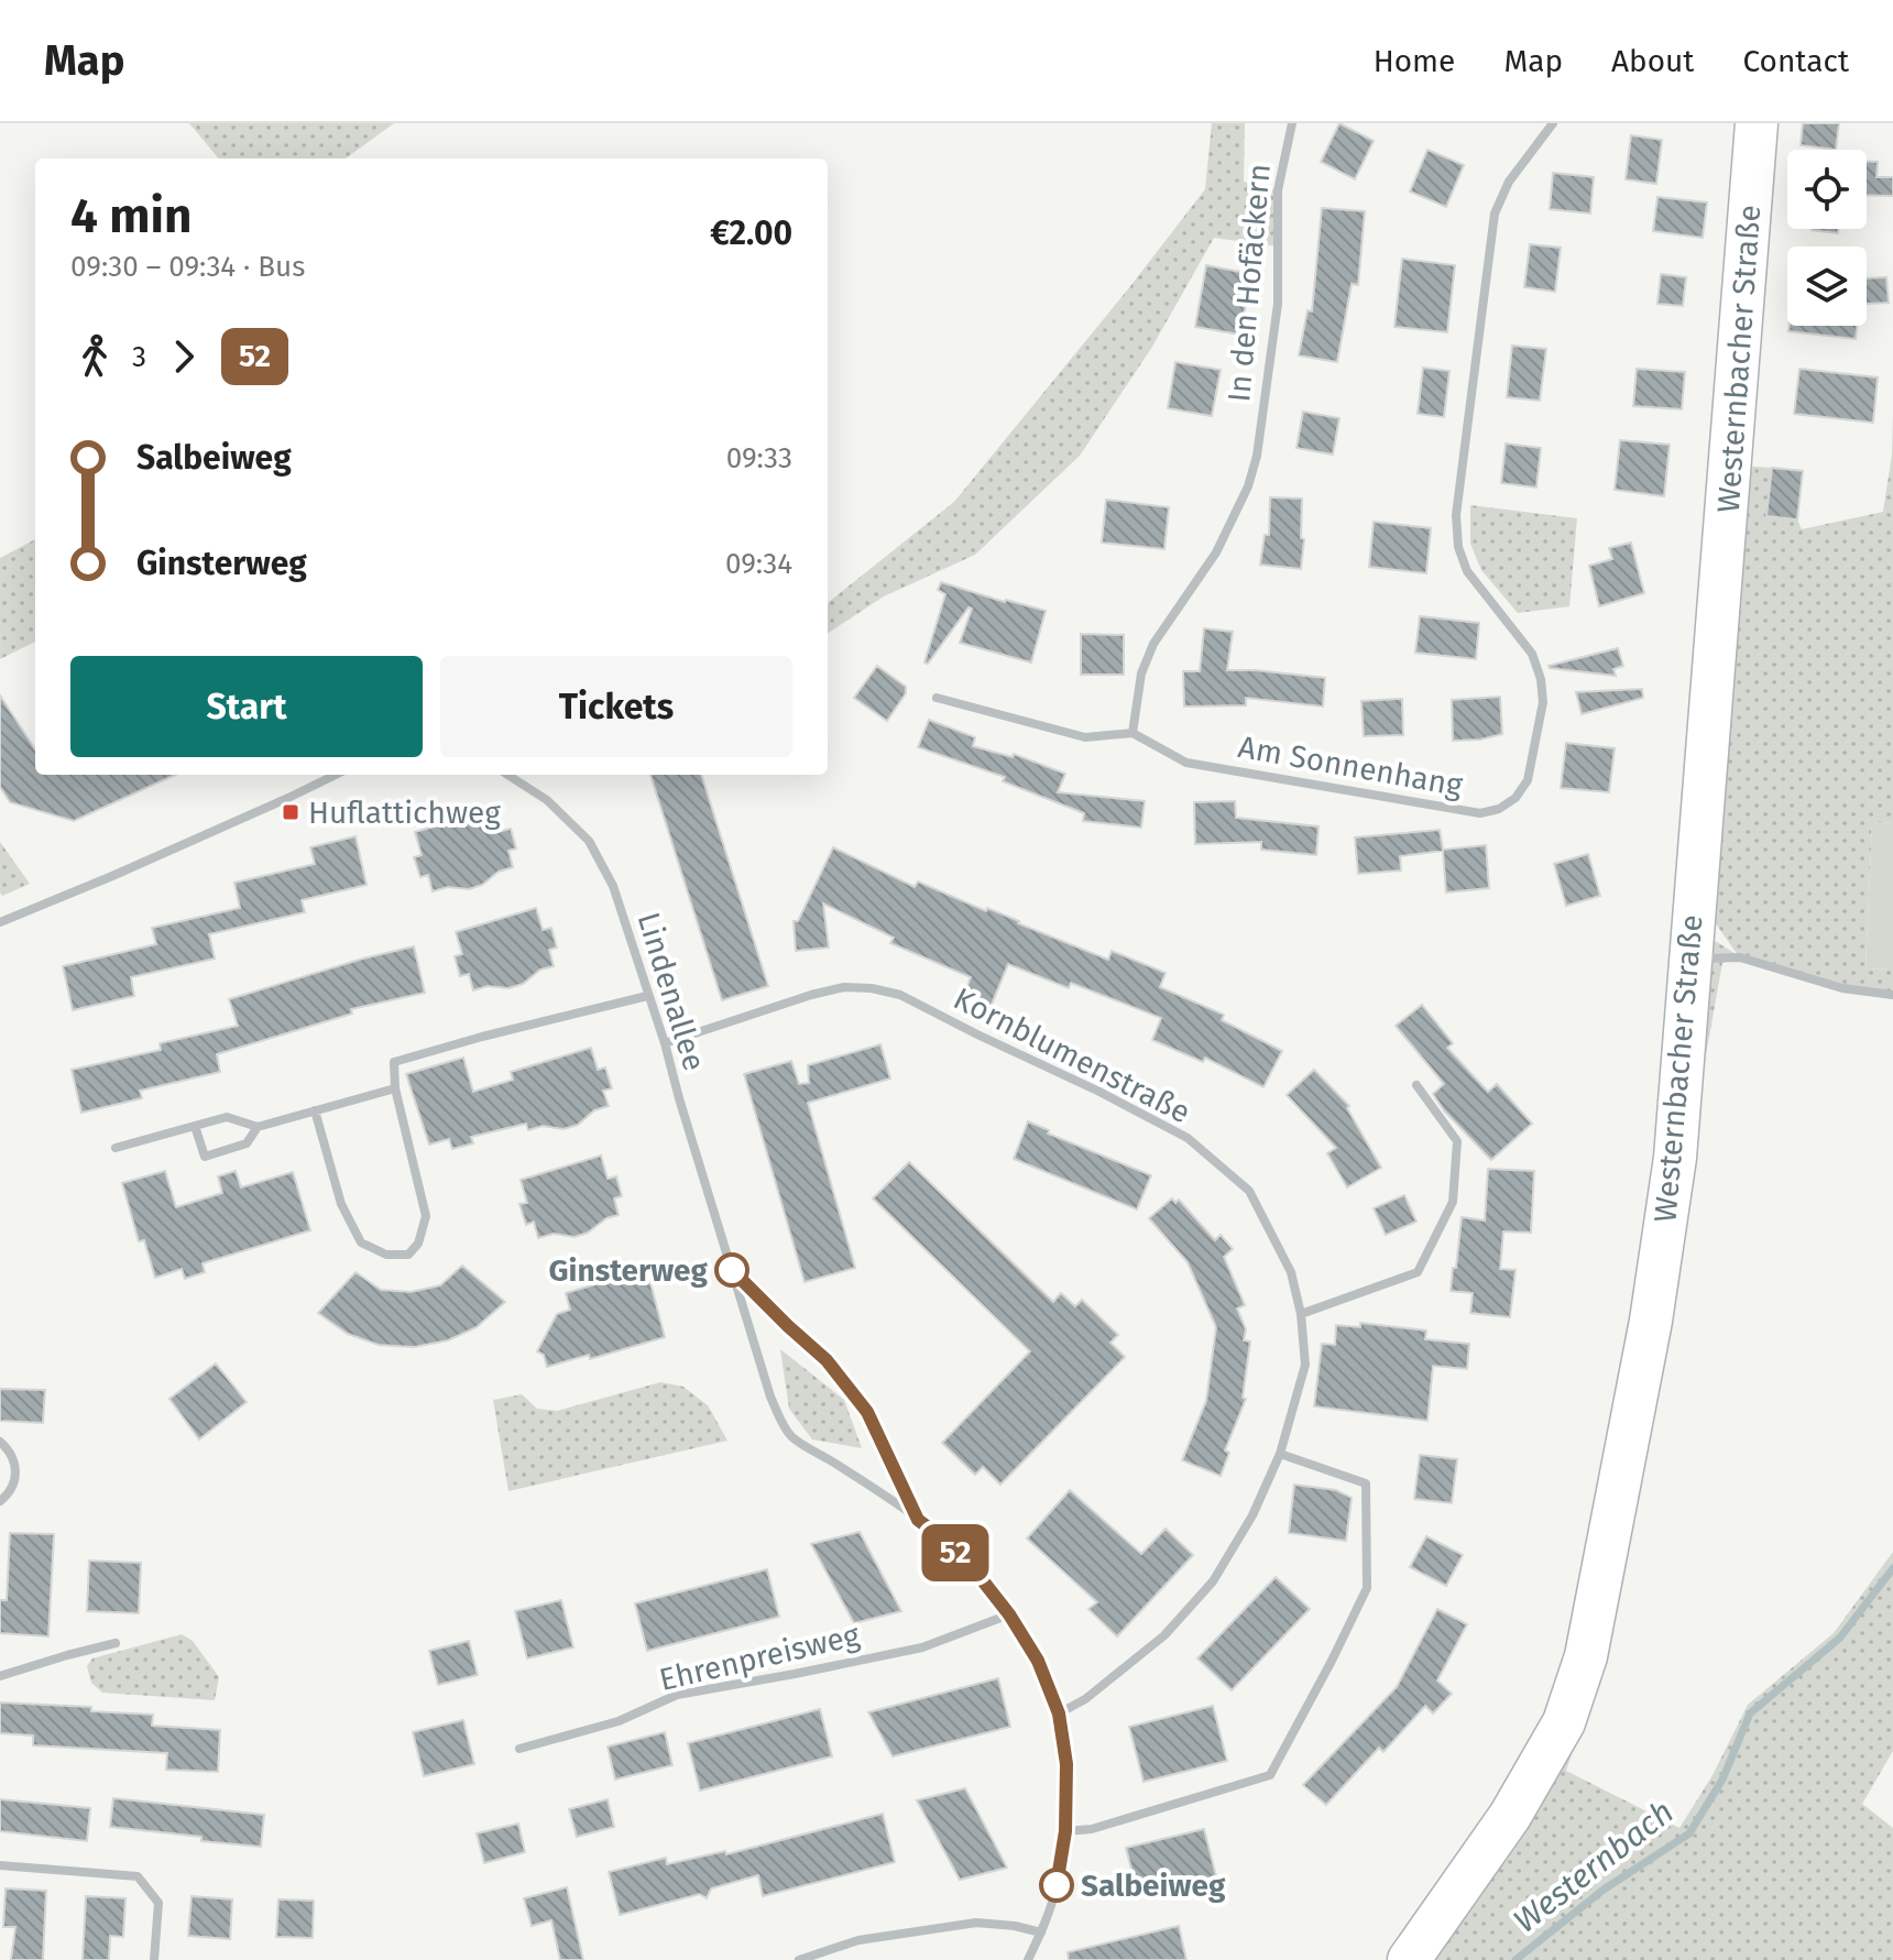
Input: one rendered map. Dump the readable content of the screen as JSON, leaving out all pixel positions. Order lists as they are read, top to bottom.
{
  "streets": {
    "street": [
      "In den Hofäckern",
      "Westernbacher Straße",
      "Am Sonnenhang",
      "Lindenallee",
      "Kornblumenstraße",
      "Ehrenpreisweg"
    ]
  },
  "crossings": [
    ["In den Hofäckern", "Am Sonnenhang"],
    ["Lindenallee", "Kornblumenstraße"],
    ["Lindenallee", "Ehrenpreisweg"]
  ],
  "water": ["Westernbach"],
  "places": {
    "transit": ["Huflattichweg"],
    "other": ["Ginsterweg", "Salbeiweg"]
  },
  "lines": ["bus line 52"],
  "page": {
    "header": "Map",
    "nav": [
      "Home",
      "Map",
      "About",
      "Contact"
    ],
    "on_map": "52",
    "heading": ["4 min", "09:30 – 09:34 · Bus", "€2.00"],
    "legs": ["3", "52"],
    "list": [
      {
        "name": "Salbeiweg",
        "value": "09:33"
      },
      {
        "name": "Ginsterweg",
        "value": "09:34"
      }
    ],
    "buttons": ["Start", "Tickets"]
  }
}
